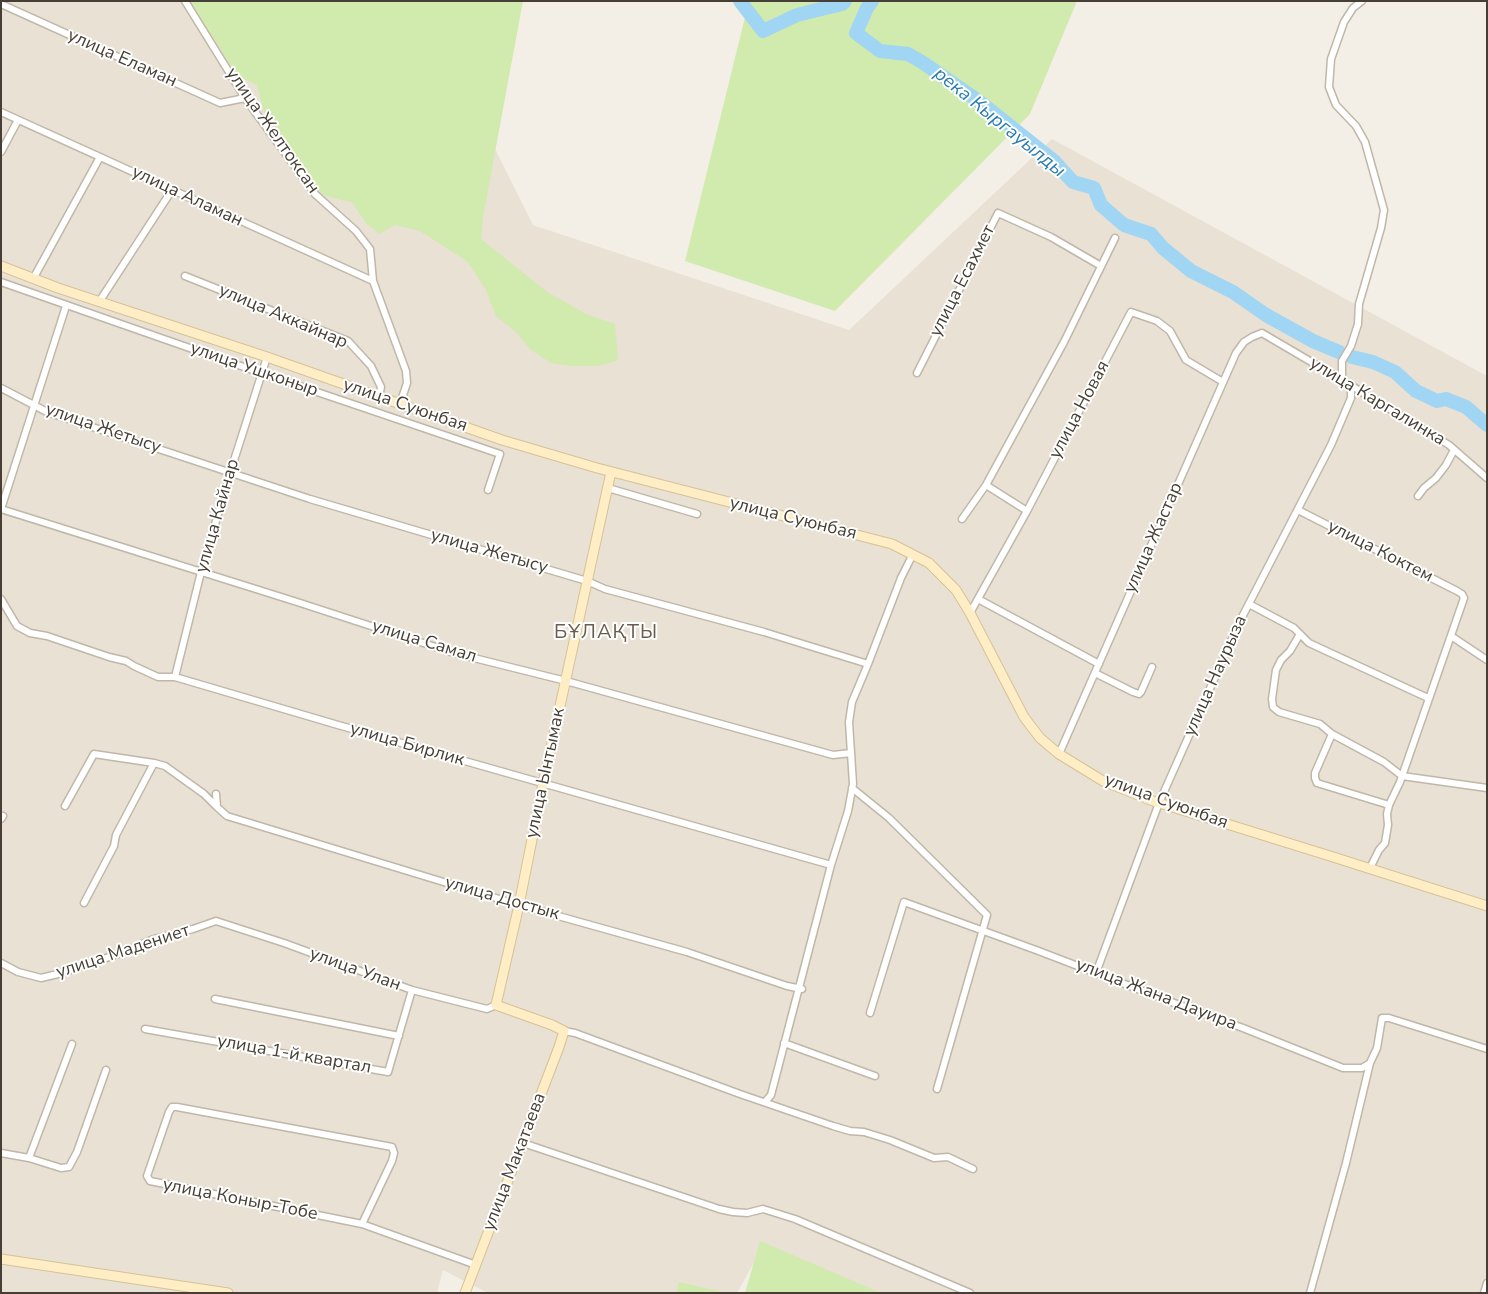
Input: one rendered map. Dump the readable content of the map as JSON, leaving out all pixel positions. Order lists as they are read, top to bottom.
{
  "streets": {
    "main road": ["улица Суюнбая", "улица Ынтымак", "улица Макатаева"],
    "street": [
      "улица Еламан",
      "улица Желтоксан",
      "улица Аламан",
      "улица Есахмет",
      "улица Аккайнар",
      "улица Ушконыр",
      "улица Каргалинка",
      "улица Новая",
      "улица Жетысу",
      "улица Кайнар",
      "улица Жастар",
      "улица Коктем",
      "улица Самал",
      "улица Наурыза",
      "улица Бирлик",
      "улица Достык",
      "улица Мадениет",
      "улица Улан",
      "улица Жана Дауира",
      "улица 1-й квартал",
      "улица Коныр-Тобе"
    ]
  },
  "crossings": [
    ["улица Еламан", "улица Желтоксан"],
    ["улица Желтоксан", "улица Аламан"],
    ["улица Желтоксан", "улица Суюнбая"],
    ["улица Аккайнар", "улица Суюнбая"],
    ["улица Ушконыр", "улица Кайнар"],
    ["улица Каргалинка", "улица Жастар"],
    ["улица Каргалинка", "улица Наурыза"],
    ["улица Суюнбая", "улица Новая"],
    ["улица Суюнбая", "улица Кайнар"],
    ["улица Суюнбая", "улица Жастар"],
    ["улица Суюнбая", "улица Наурыза"],
    ["улица Суюнбая", "улица Ынтымак"],
    ["улица Новая", "улица Жастар"],
    ["улица Жетысу", "улица Кайнар"],
    ["улица Жетысу", "улица Ынтымак"],
    ["улица Кайнар", "улица Самал"],
    ["улица Кайнар", "улица Бирлик"],
    ["улица Коктем", "улица Наурыза"],
    ["улица Самал", "улица Ынтымак"],
    ["улица Наурыза", "улица Жана Дауира"],
    ["улица Бирлик", "улица Ынтымак"],
    ["улица Ынтымак", "улица Достык"],
    ["улица Ынтымак", "улица Улан"],
    ["улица Мадениет", "улица Улан"],
    ["улица Улан", "улица 1-й квартал"],
    ["улица Макатаева", "улица Коныр-Тобе"]
  ],
  "districts": ["БҰЛАҚТЫ"],
  "water": ["река Кыргауылды"]
}
